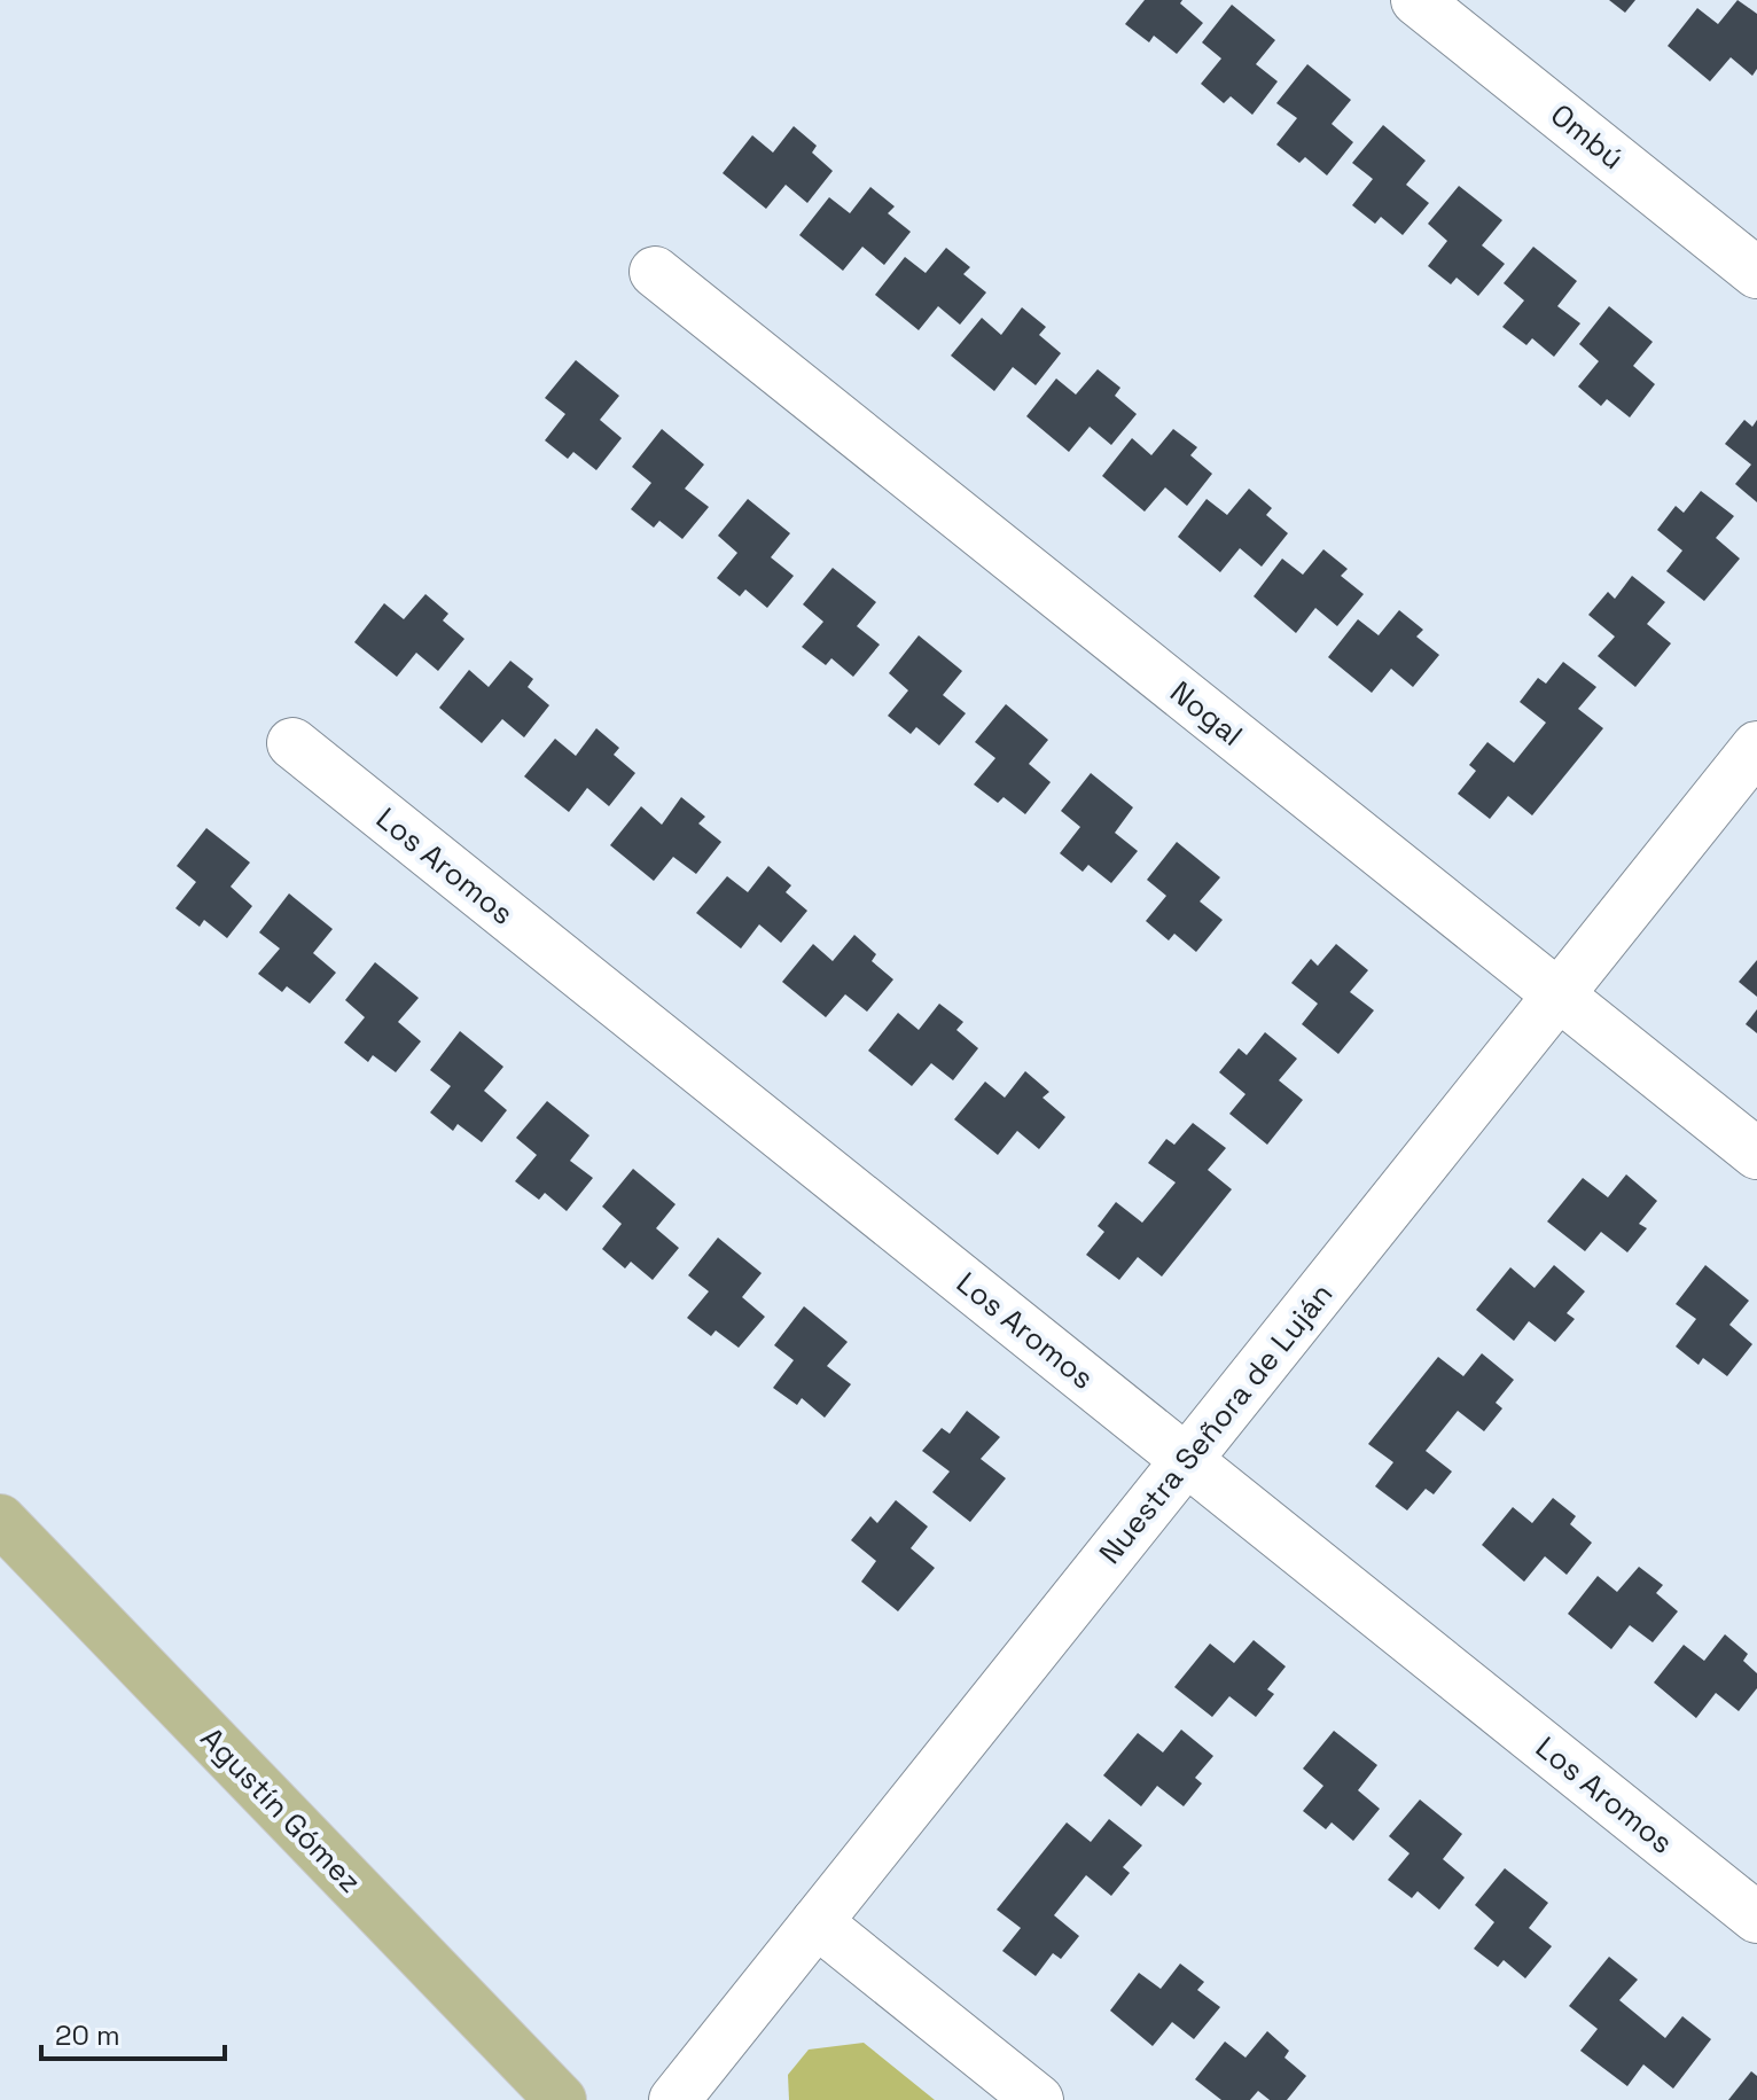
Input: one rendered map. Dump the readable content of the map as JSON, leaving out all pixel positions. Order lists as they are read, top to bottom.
{
  "streets": {
    "main road": ["Agustín Gómez"],
    "street": [
      "Ombú",
      "Nogal",
      "Los Aromos",
      "Nuestra Señora de Luján"
    ]
  },
  "crossings": [
    ["Nogal", "Nuestra Señora de Luján"],
    ["Los Aromos", "Nuestra Señora de Luján"]
  ],
  "scale_bar": "20 m"
}
